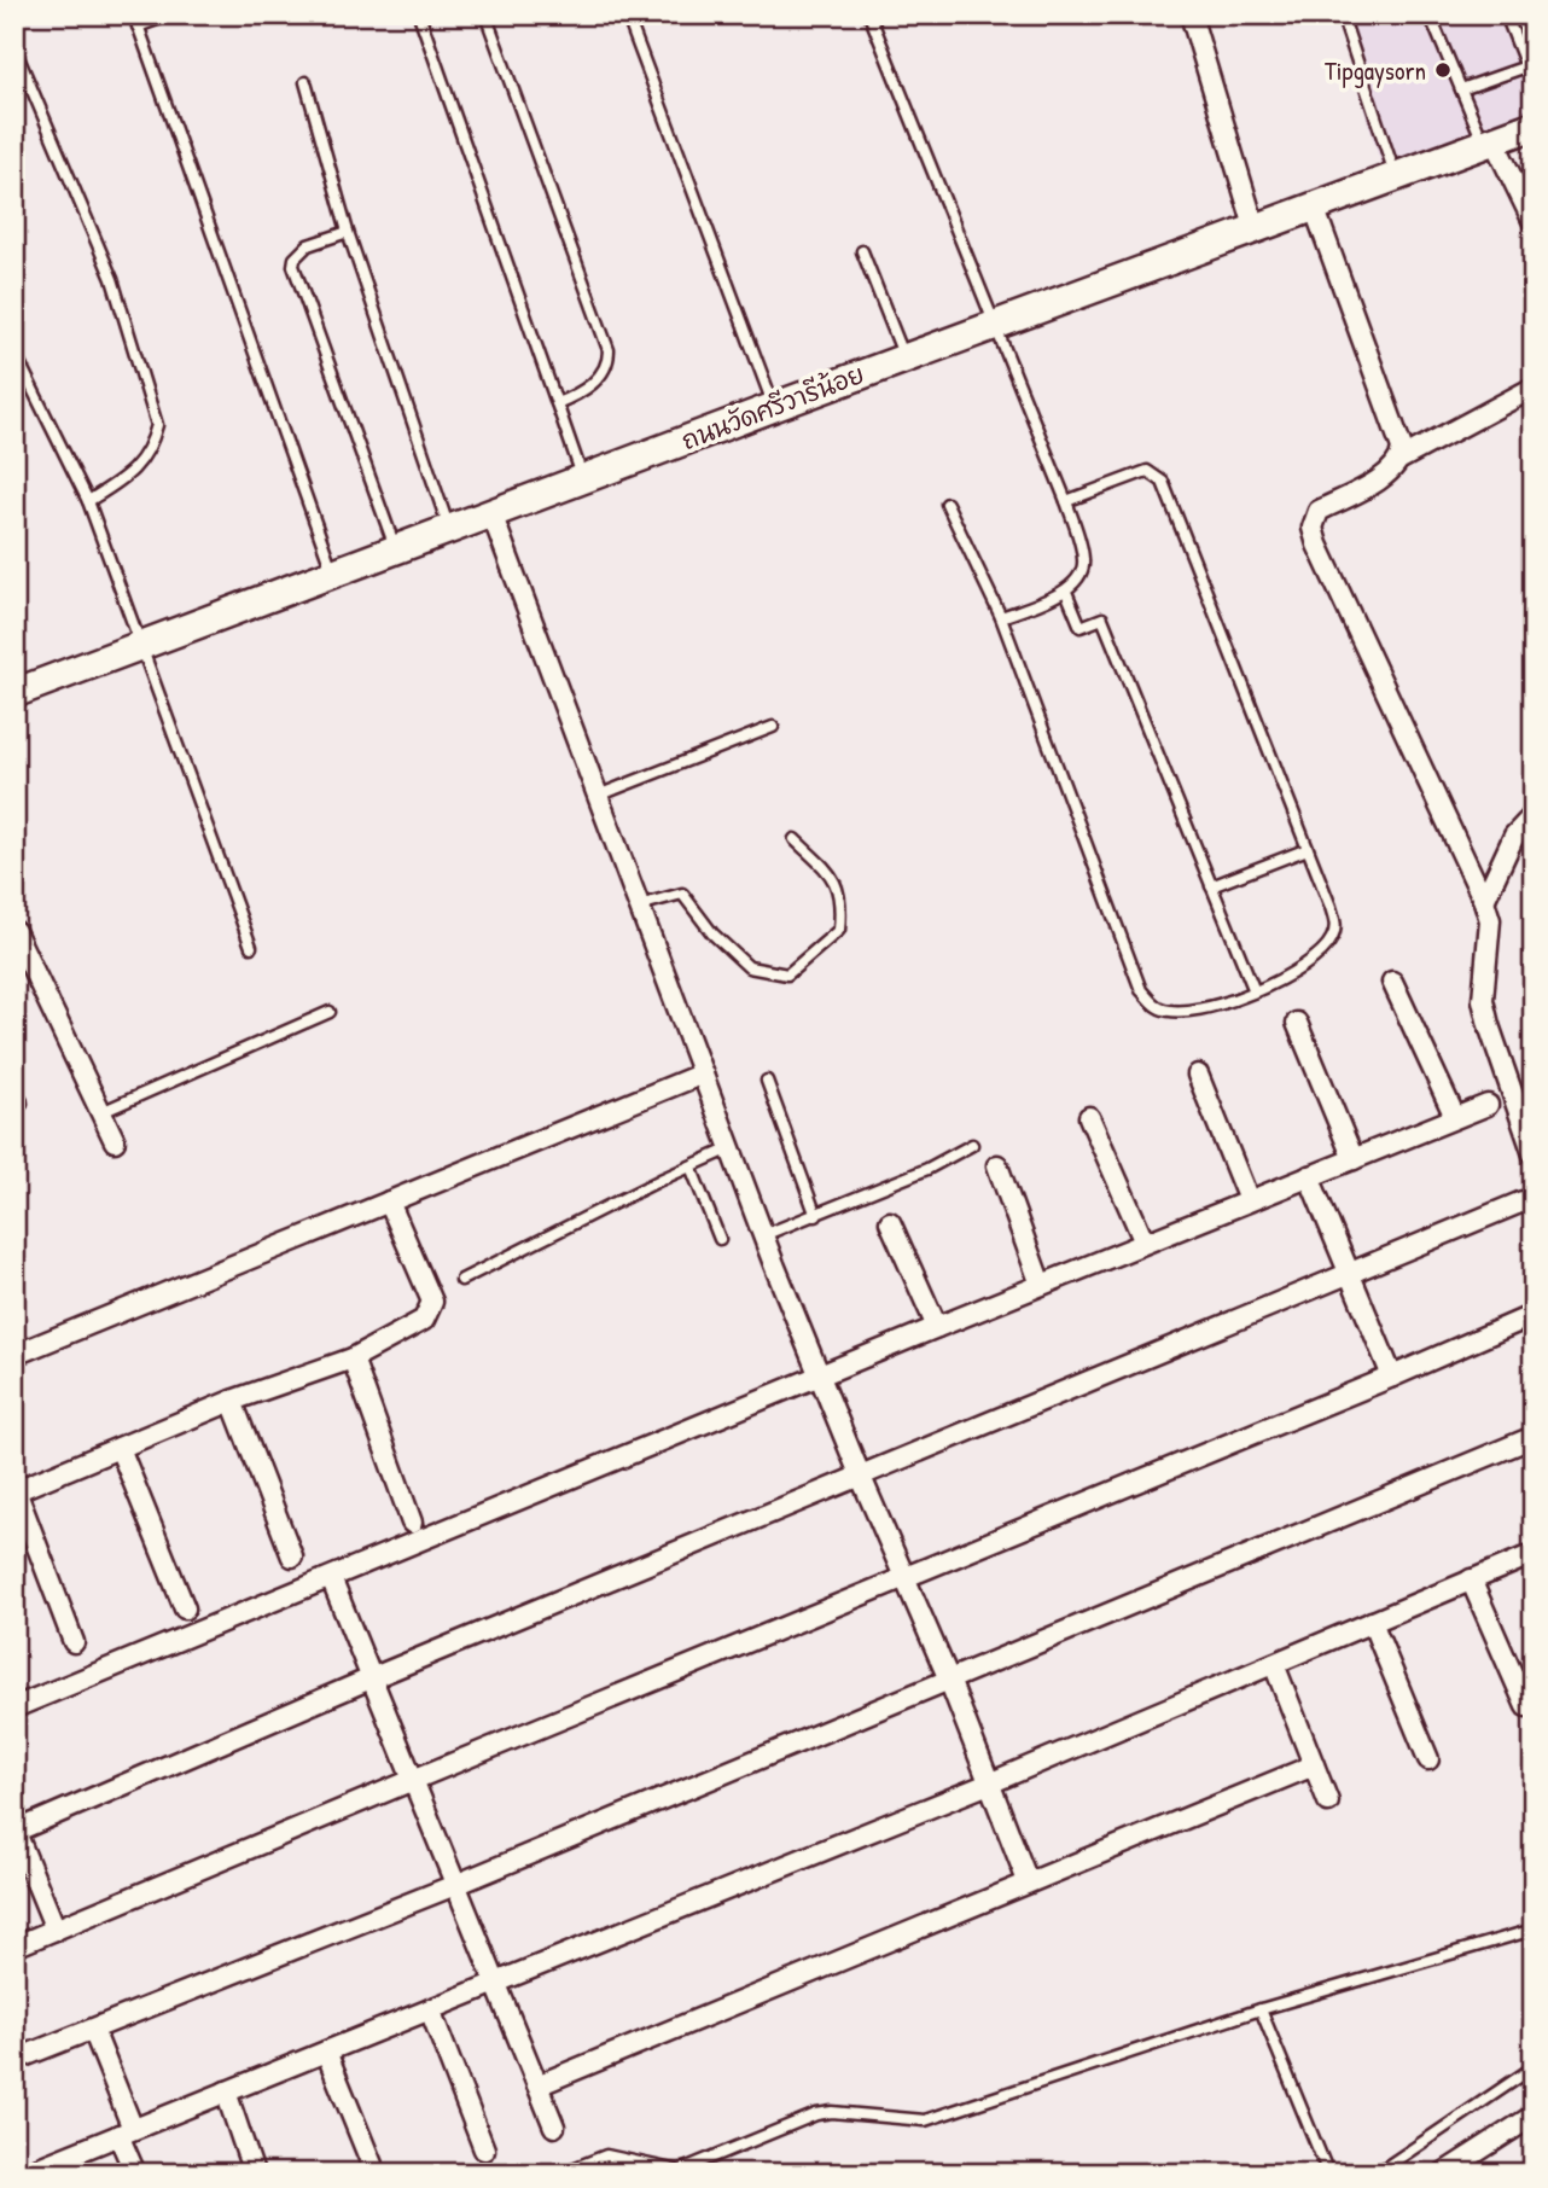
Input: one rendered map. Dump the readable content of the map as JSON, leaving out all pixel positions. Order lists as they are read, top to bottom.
{
  "streets": {
    "main road": ["ถนนวัดศรีวารีน้อย"]
  },
  "places": ["Tipgaysorn"]
}
